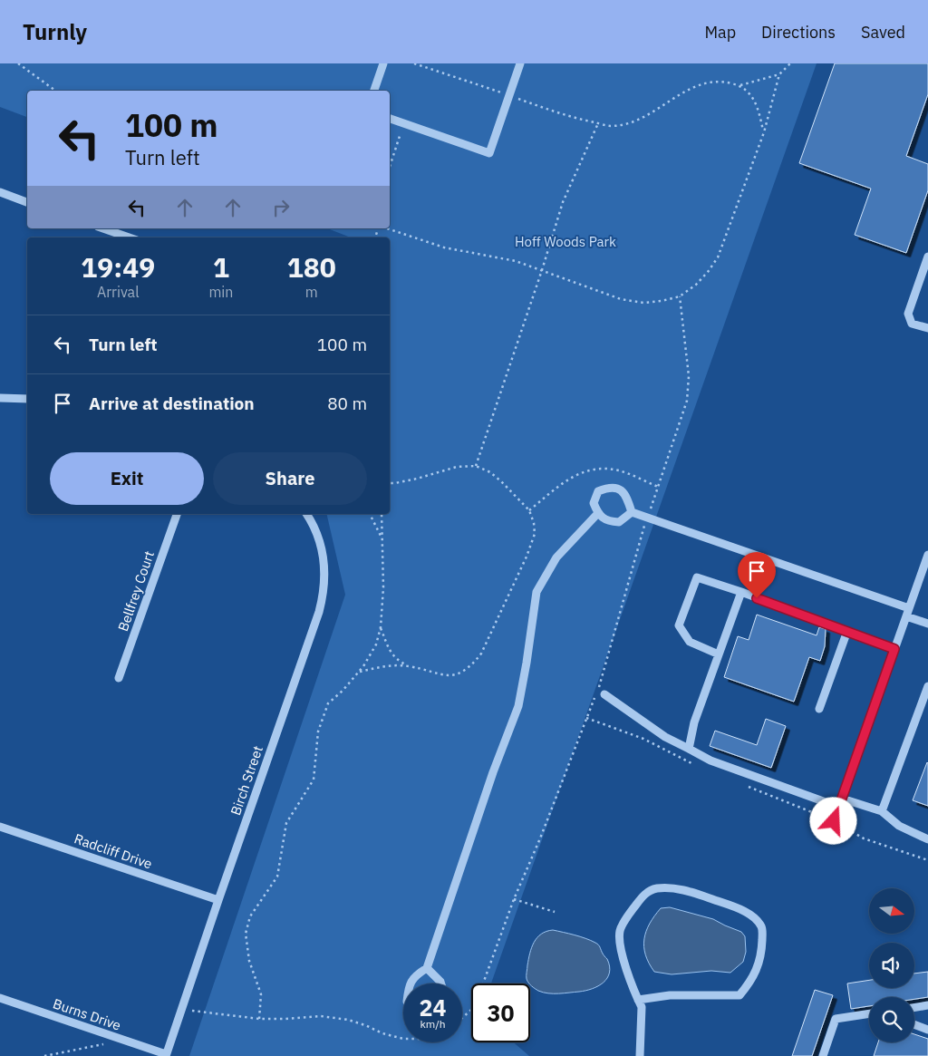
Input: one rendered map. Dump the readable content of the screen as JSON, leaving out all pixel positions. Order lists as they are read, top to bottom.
{
  "streets": {
    "street": [
      "Bellfrey Court",
      "Birch Street",
      "Radcliff Drive",
      "Burns Drive"
    ]
  },
  "crossings": [
    ["Birch Street", "Radcliff Drive"],
    ["Birch Street", "Burns Drive"]
  ],
  "parks": ["Hoff Woods Park"],
  "north": "right",
  "page": {
    "header": "Turnly",
    "nav": ["Map", "Directions", "Saved"],
    "turn": ["100 m", "Turn left"],
    "eta": [
      "19:49",
      "Arrival",
      "1",
      "min",
      "180",
      "m"
    ],
    "list": [
      {
        "name": "Turn left",
        "value": "100 m"
      },
      {
        "name": "Arrive at destination",
        "value": "80 m"
      }
    ],
    "buttons": ["Exit", "Share"],
    "speed": "24 km/h",
    "limit": "30"
  }
}
